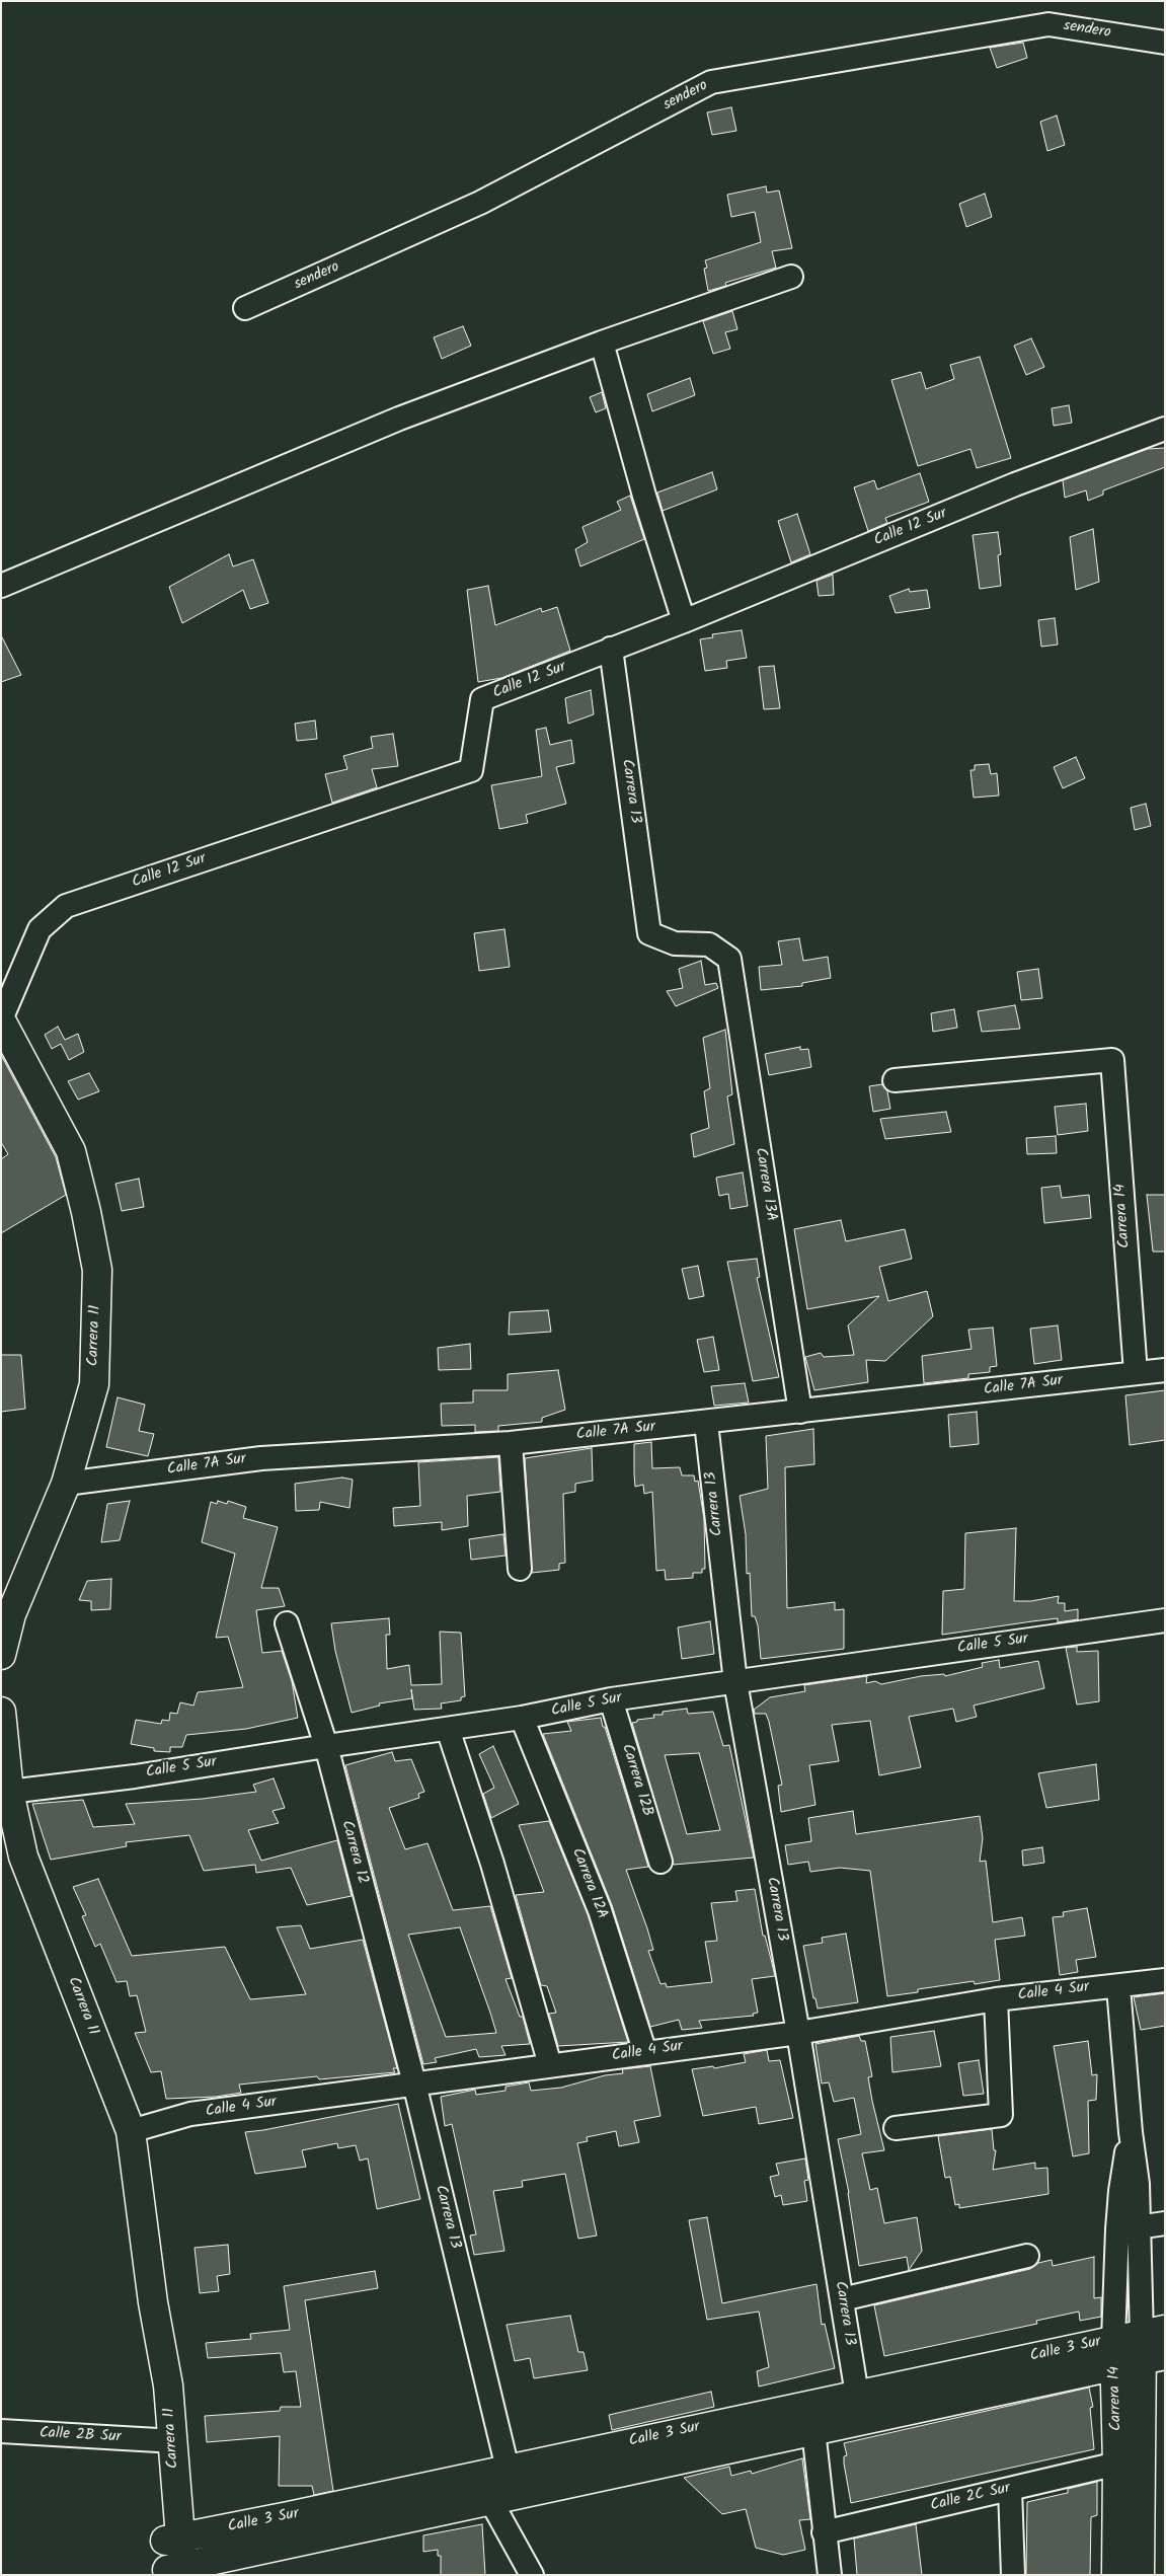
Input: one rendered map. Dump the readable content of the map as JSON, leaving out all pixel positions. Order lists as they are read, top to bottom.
{
  "streets": {
    "street": [
      "sendero",
      "Calle 12 Sur",
      "Carrera 13",
      "Carrera 13A",
      "Carrera 14",
      "Carrera 11",
      "Calle 7A Sur",
      "Calle 5 Sur",
      "Carrera 12B",
      "Carrera 12",
      "Carrera 12A",
      "Calle 4 Sur",
      "Calle 3 Sur",
      "Calle 2B Sur",
      "Calle 2C Sur"
    ]
  },
  "crossings": [
    ["Calle 12 Sur", "Carrera 13"],
    ["Calle 12 Sur", "Carrera 11"],
    ["Carrera 13", "Carrera 13A"],
    ["Carrera 13", "Calle 7A Sur"],
    ["Carrera 13", "Calle 5 Sur"],
    ["Carrera 13", "Carrera 12"],
    ["Carrera 13", "Calle 4 Sur"],
    ["Carrera 13", "Calle 3 Sur"],
    ["Carrera 13A", "Calle 7A Sur"],
    ["Carrera 14", "Calle 7A Sur"],
    ["Carrera 14", "Calle 4 Sur"],
    ["Carrera 14", "Calle 3 Sur"],
    ["Carrera 14", "Calle 2C Sur"],
    ["Carrera 11", "Calle 7A Sur"],
    ["Carrera 11", "Calle 5 Sur"],
    ["Carrera 11", "Calle 4 Sur"],
    ["Carrera 11", "Calle 3 Sur"],
    ["Carrera 11", "Calle 2B Sur"],
    ["Calle 5 Sur", "Carrera 12B"],
    ["Calle 5 Sur", "Carrera 12"],
    ["Calle 5 Sur", "Carrera 12A"],
    ["Carrera 12", "Calle 4 Sur"],
    ["Carrera 12A", "Calle 4 Sur"]
  ]
}
